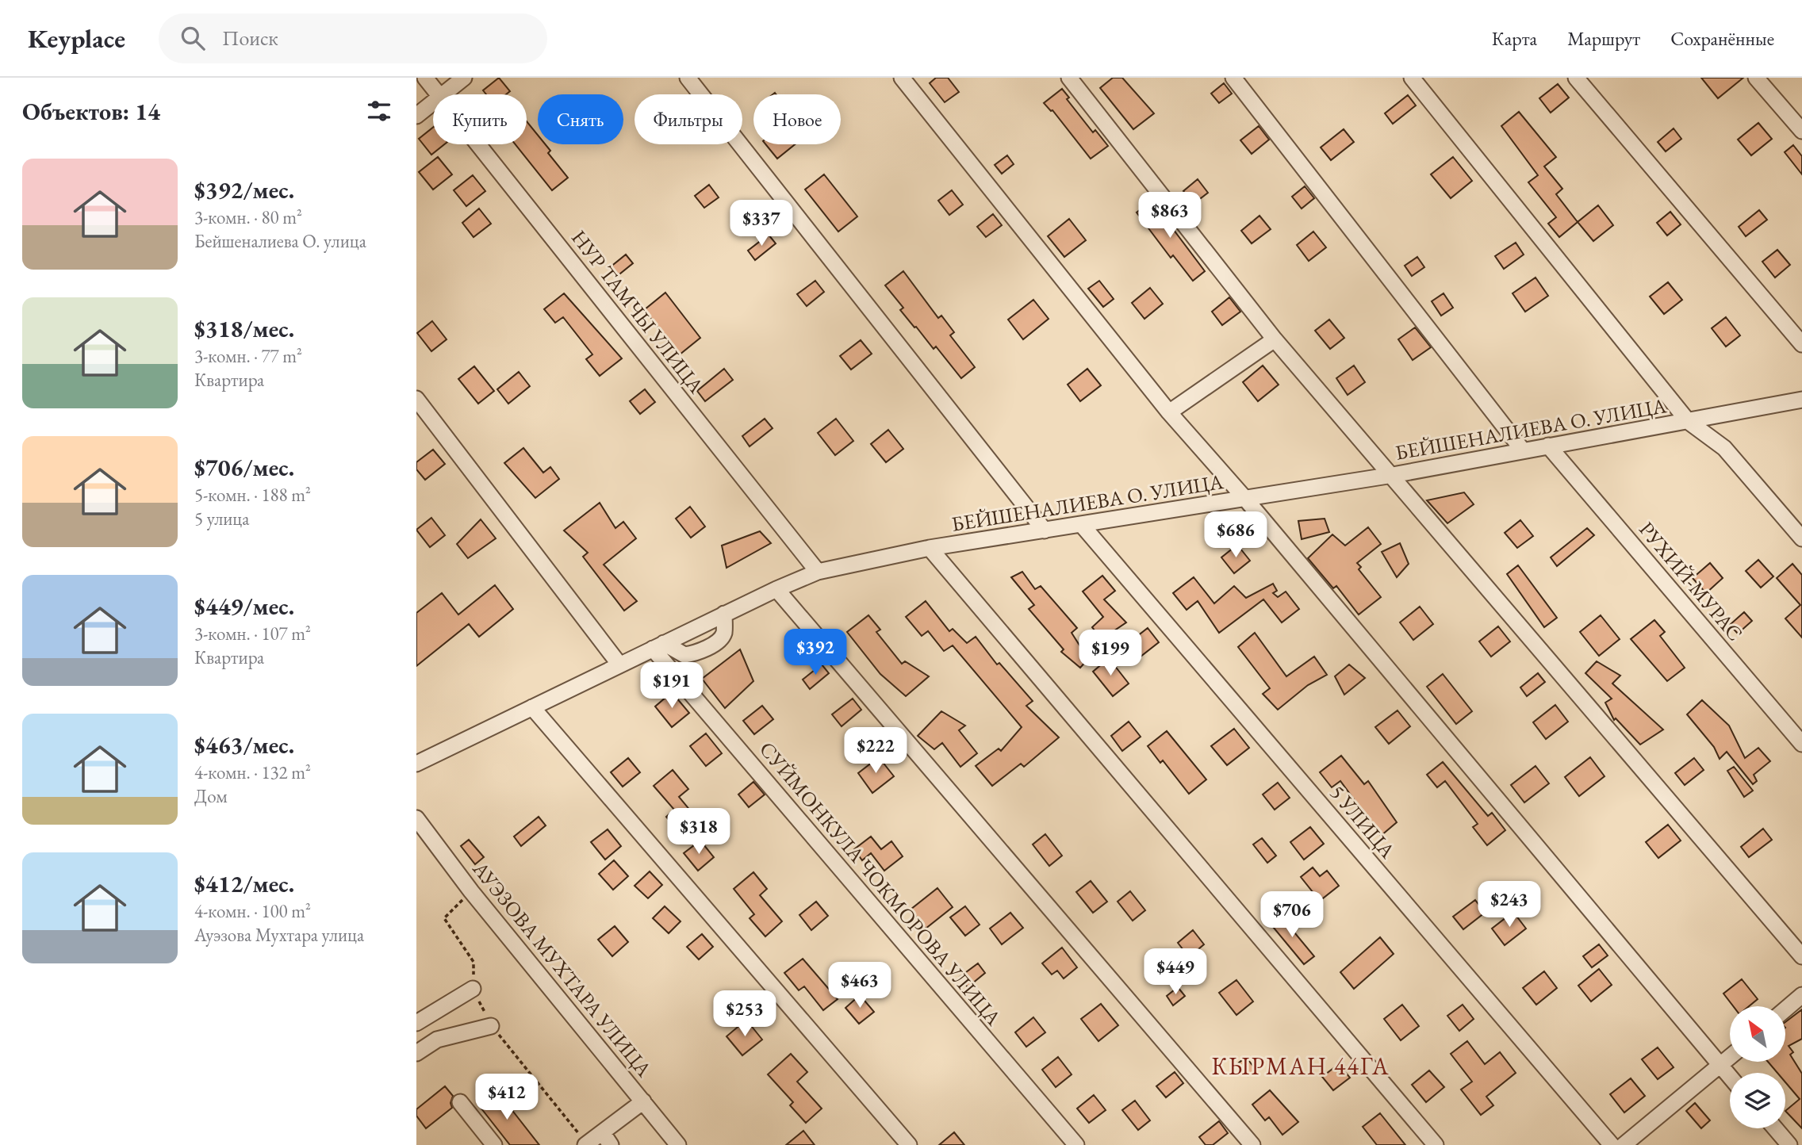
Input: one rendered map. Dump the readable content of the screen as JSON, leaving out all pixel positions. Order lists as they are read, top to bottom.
{
  "streets": {
    "street": [
      "НУР ТАМЧЫ УЛИЦА",
      "БЕЙШЕНАЛИЕВА О. УЛИЦА",
      "РУХИЙ-МУРАС",
      "5 УЛИЦА",
      "СУЙМОНКУЛА ЧОКМОРОВА УЛИЦА",
      "АУЭЗОВА МУХТАРА УЛИЦА"
    ]
  },
  "crossings": [
    ["НУР ТАМЧЫ УЛИЦА", "БЕЙШЕНАЛИЕВА О. УЛИЦА"],
    ["БЕЙШЕНАЛИЕВА О. УЛИЦА", "РУХИЙ-МУРАС"],
    ["БЕЙШЕНАЛИЕВА О. УЛИЦА", "5 УЛИЦА"],
    ["БЕЙШЕНАЛИЕВА О. УЛИЦА", "СУЙМОНКУЛА ЧОКМОРОВА УЛИЦА"]
  ],
  "districts": ["КЫРМАН 44ГА"],
  "north": "top left",
  "page": {
    "header": "Keyplace",
    "search": "Поиск",
    "nav": ["Карта", "Маршрут", "Сохранённые"],
    "heading": "Объектов: 14",
    "chip": [
      "Купить",
      "Снять",
      "Фильтры",
      "Новое"
    ],
    "list": [
      {
        "name": "$392/мес.",
        "note": "3-комн. · 80 m² · Бейшеналиева О. улица"
      },
      {
        "name": "$318/мес.",
        "note": "3-комн. · 77 m² · Квартира"
      },
      {
        "name": "$706/мес.",
        "note": "5-комн. · 188 m² · 5 улица"
      },
      {
        "name": "$449/мес.",
        "note": "3-комн. · 107 m² · Квартира"
      },
      {
        "name": "$463/мес.",
        "note": "4-комн. · 132 m² · Дом"
      },
      {
        "name": "$412/мес.",
        "note": "4-комн. · 100 m² · Ауэзова Мухтара улица"
      }
    ],
    "price": [
      "$863",
      "$337",
      "$686",
      "$392",
      "$199",
      "$191",
      "$222",
      "$318",
      "$243",
      "$706",
      "$449",
      "$463",
      "$253",
      "$412"
    ]
  }
}
